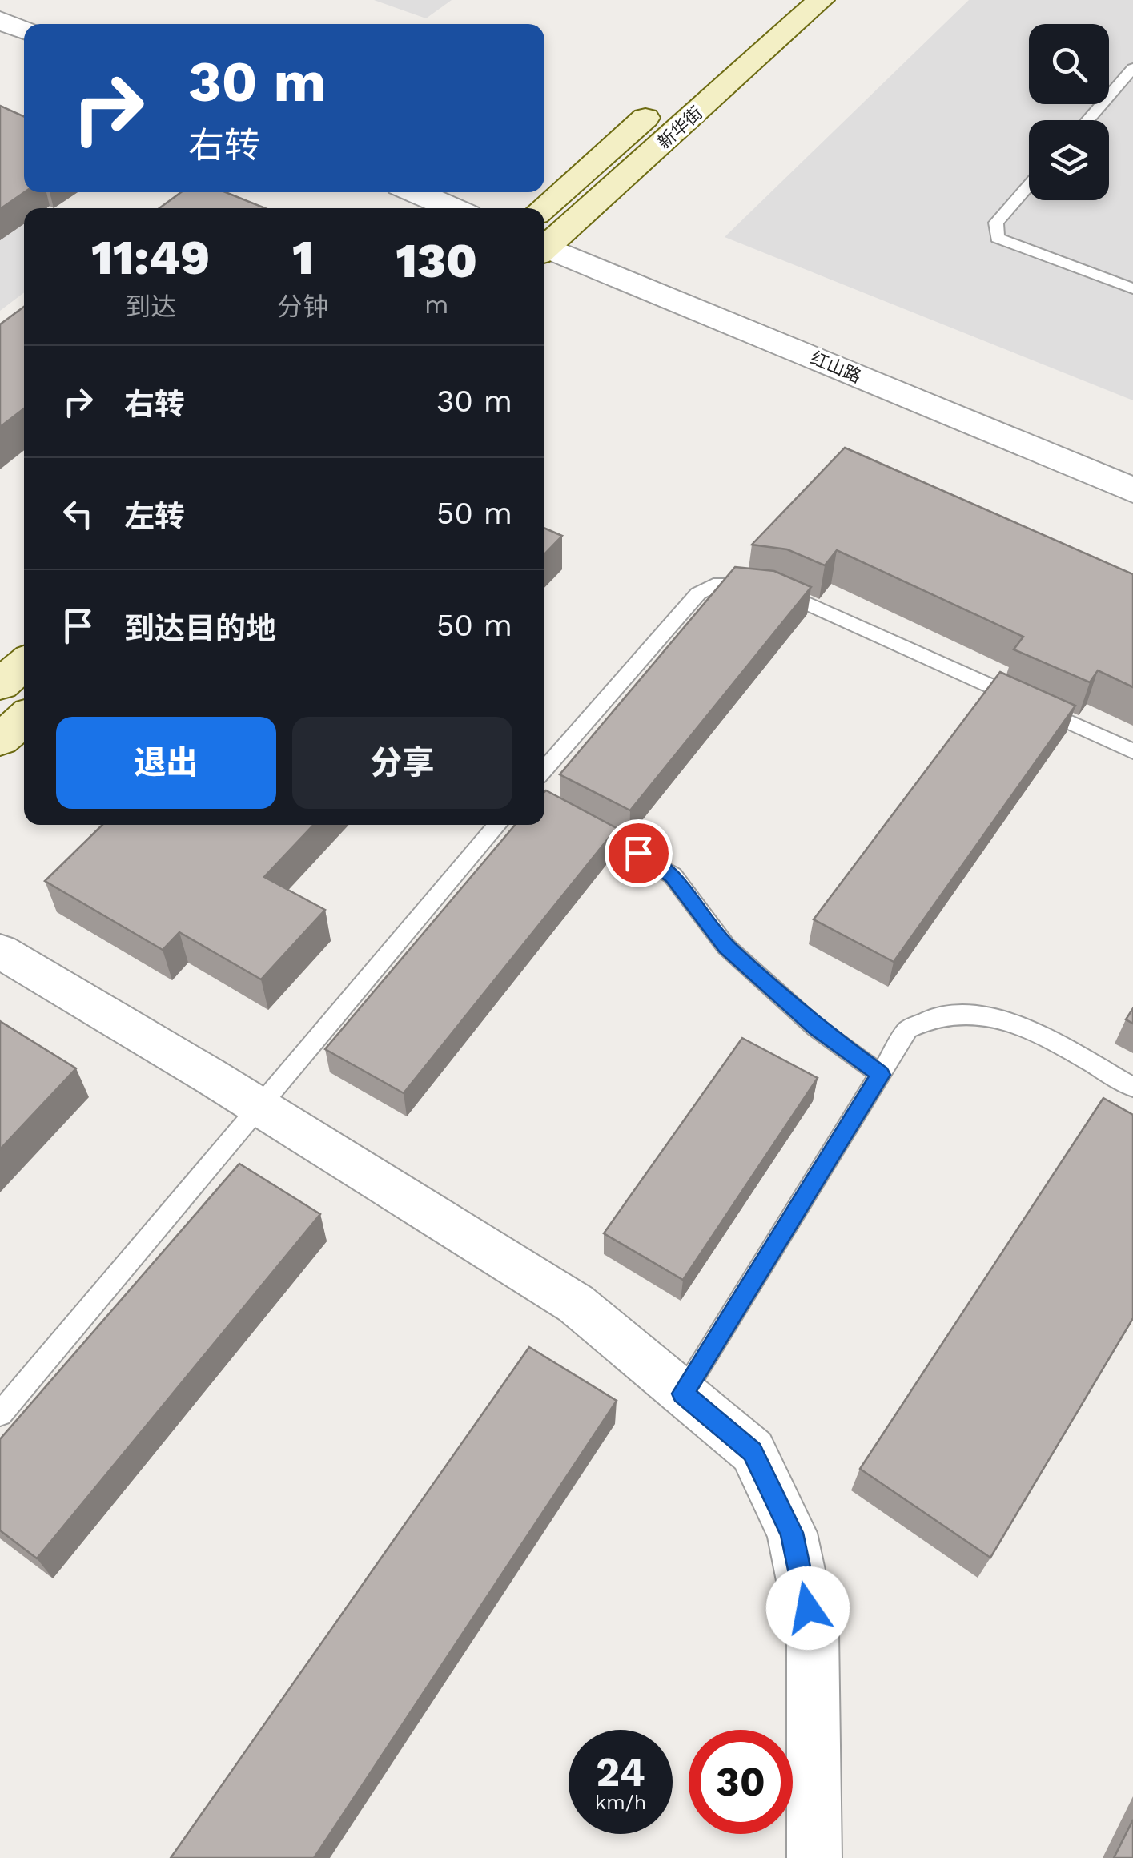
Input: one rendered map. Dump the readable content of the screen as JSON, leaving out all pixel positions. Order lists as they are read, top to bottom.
{
  "streets": {
    "main road": ["新华街"],
    "street": ["红山路"]
  },
  "page": {
    "turn": ["30 m", "右转"],
    "eta": [
      "11:49",
      "到达",
      "1",
      "分钟",
      "130",
      "m"
    ],
    "list": [
      {
        "name": "右转",
        "value": "30 m"
      },
      {
        "name": "左转",
        "value": "50 m"
      },
      {
        "name": "到达目的地",
        "value": "50 m"
      }
    ],
    "buttons": ["退出", "分享"],
    "speed": "24 km/h",
    "limit": "30"
  }
}
